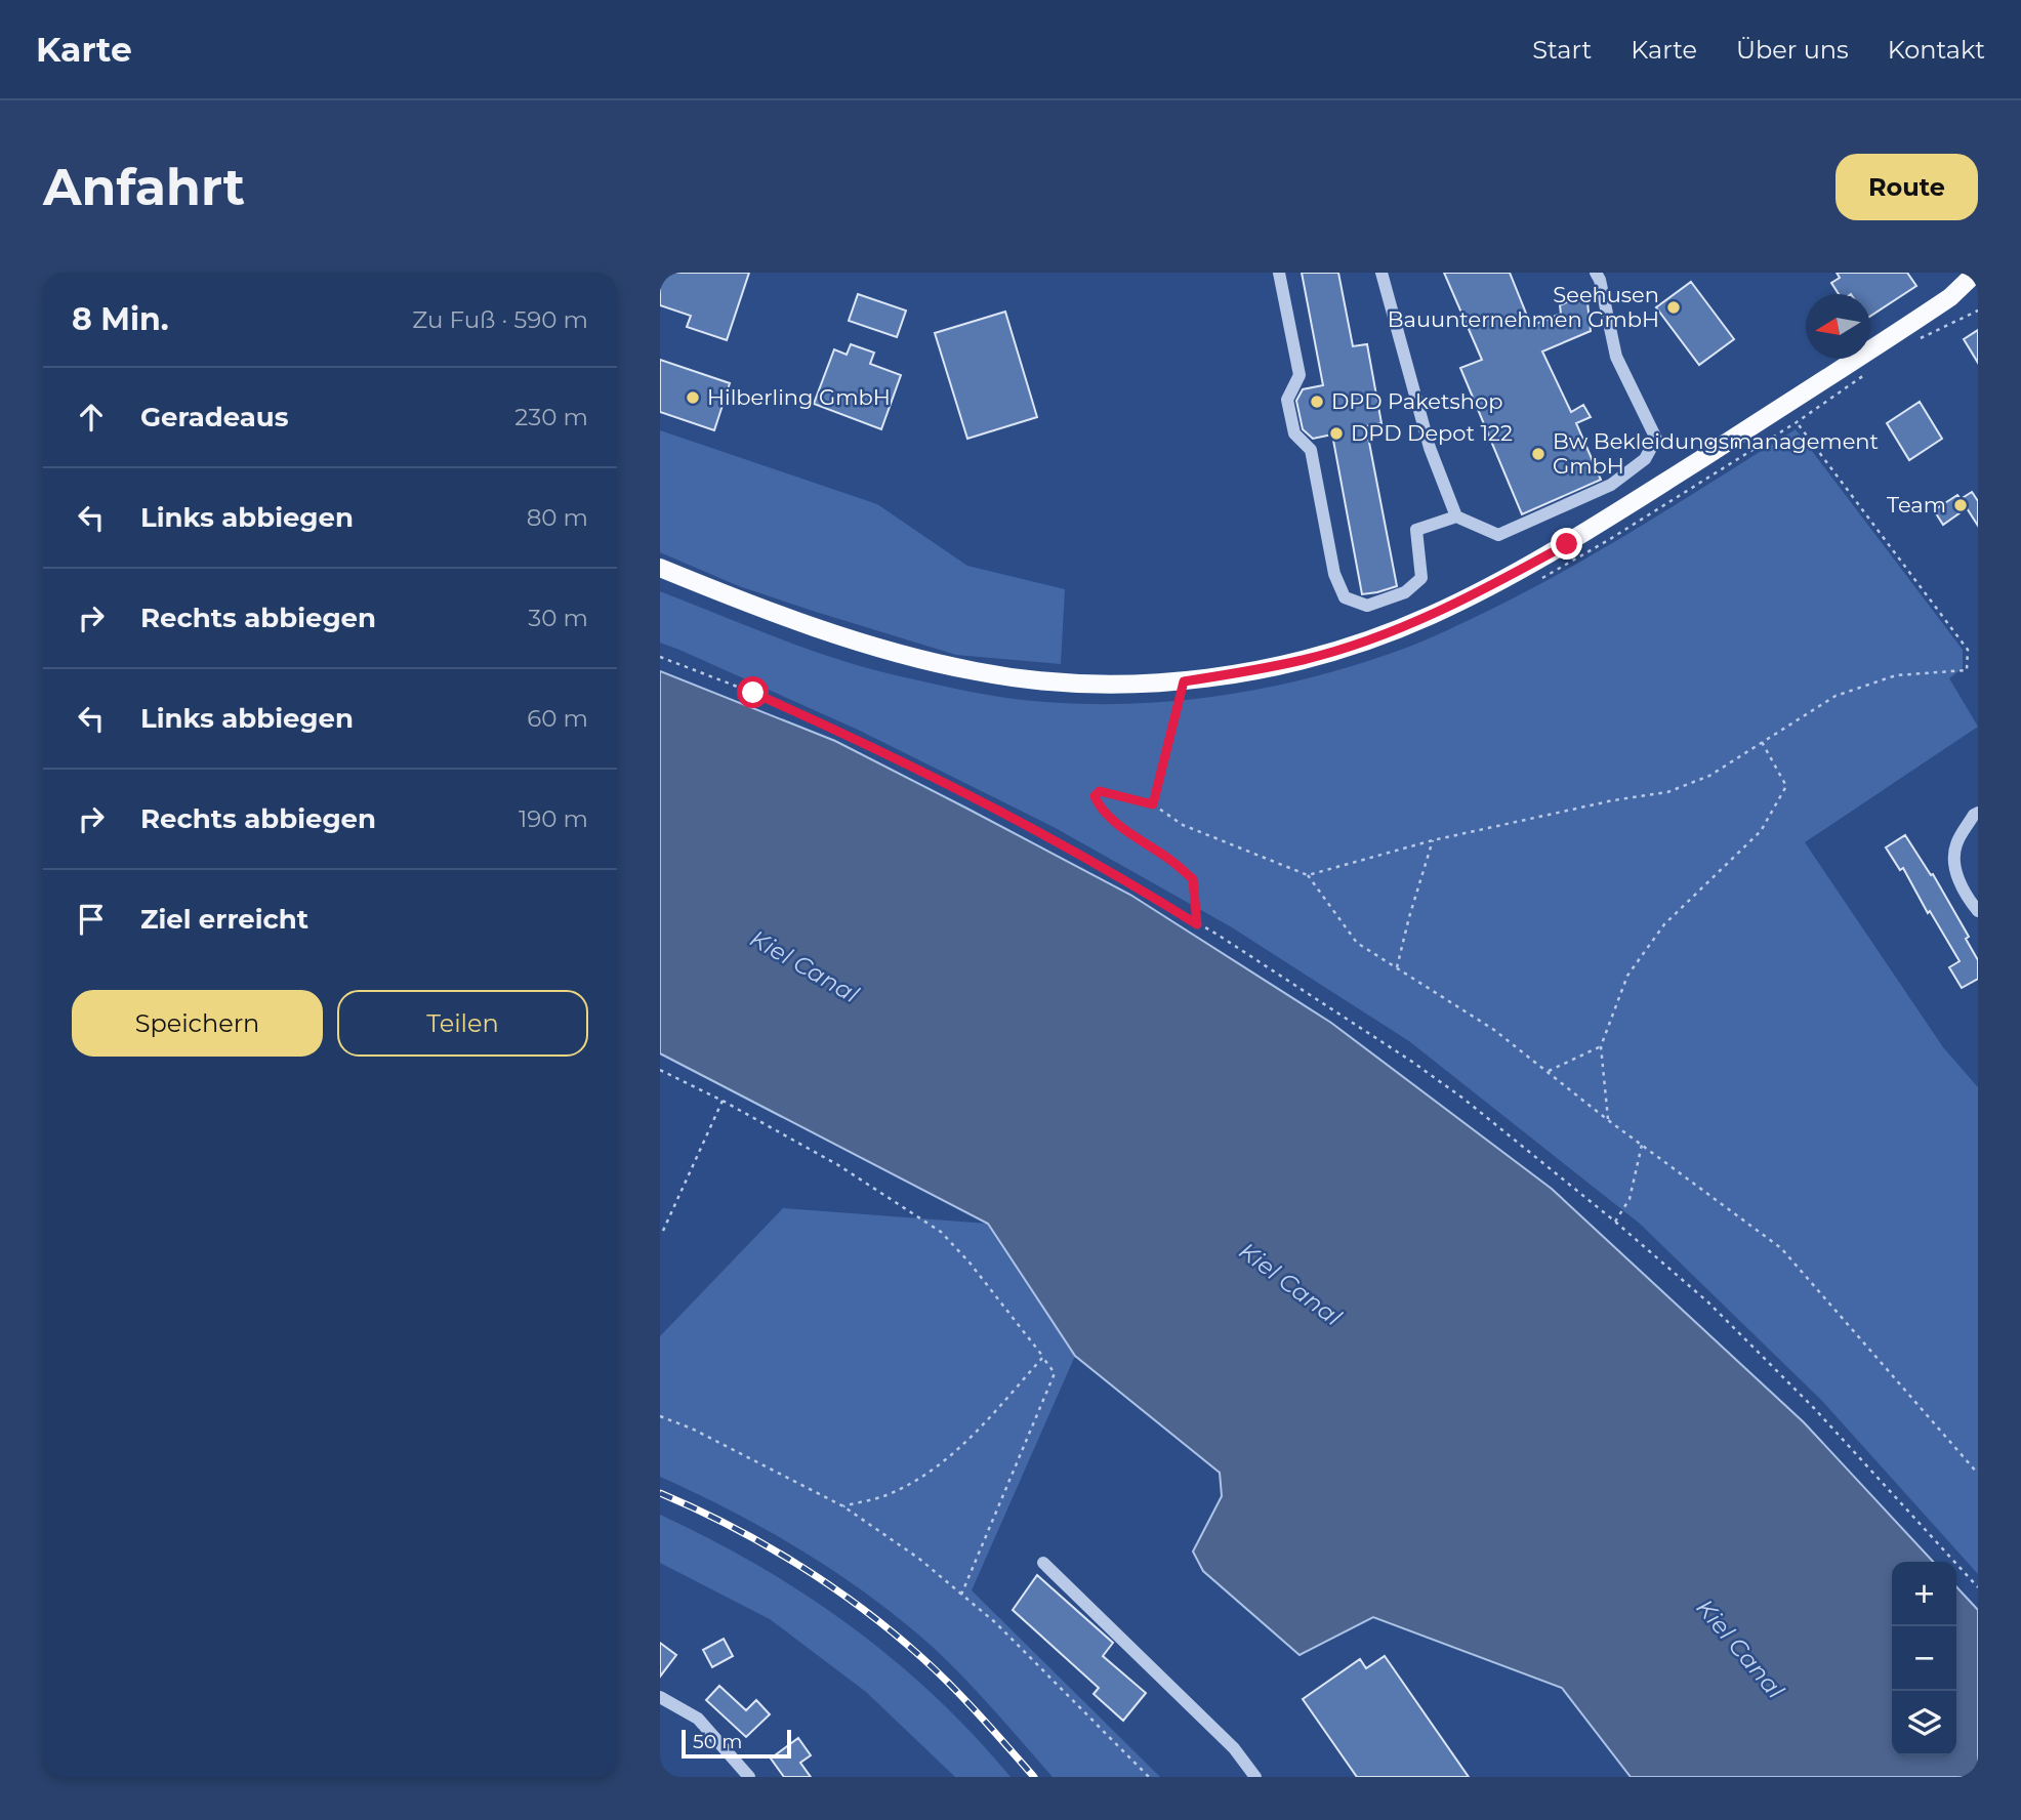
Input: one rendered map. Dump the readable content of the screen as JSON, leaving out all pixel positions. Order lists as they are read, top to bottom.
{
  "water": ["Kiel Canal"],
  "places": [
    "Seehusen Bauunternehmen GmbH",
    "Hilberling GmbH",
    "DPD Paketshop",
    "DPD Depot 122",
    "Bw Bekleidungsmanagement GmbH",
    "Team"
  ],
  "scale_bar": "50 m",
  "north": "left",
  "page": {
    "header": "Karte",
    "nav": [
      "Start",
      "Karte",
      "Über uns",
      "Kontakt"
    ],
    "buttons": [
      "Route",
      ["Speichern", "Teilen"]
    ],
    "title": "Anfahrt",
    "heading": ["8 Min.", "Zu Fuß · 590 m"],
    "list": [
      ["Geradeaus", "230 m"],
      ["Links abbiegen", "80 m"],
      ["Rechts abbiegen", "30 m"],
      ["Links abbiegen", "60 m"],
      ["Rechts abbiegen", "190 m"],
      "Ziel erreicht"
    ],
    "map_buttons": ["+", "−"],
    "scale": "50 m"
  }
}
